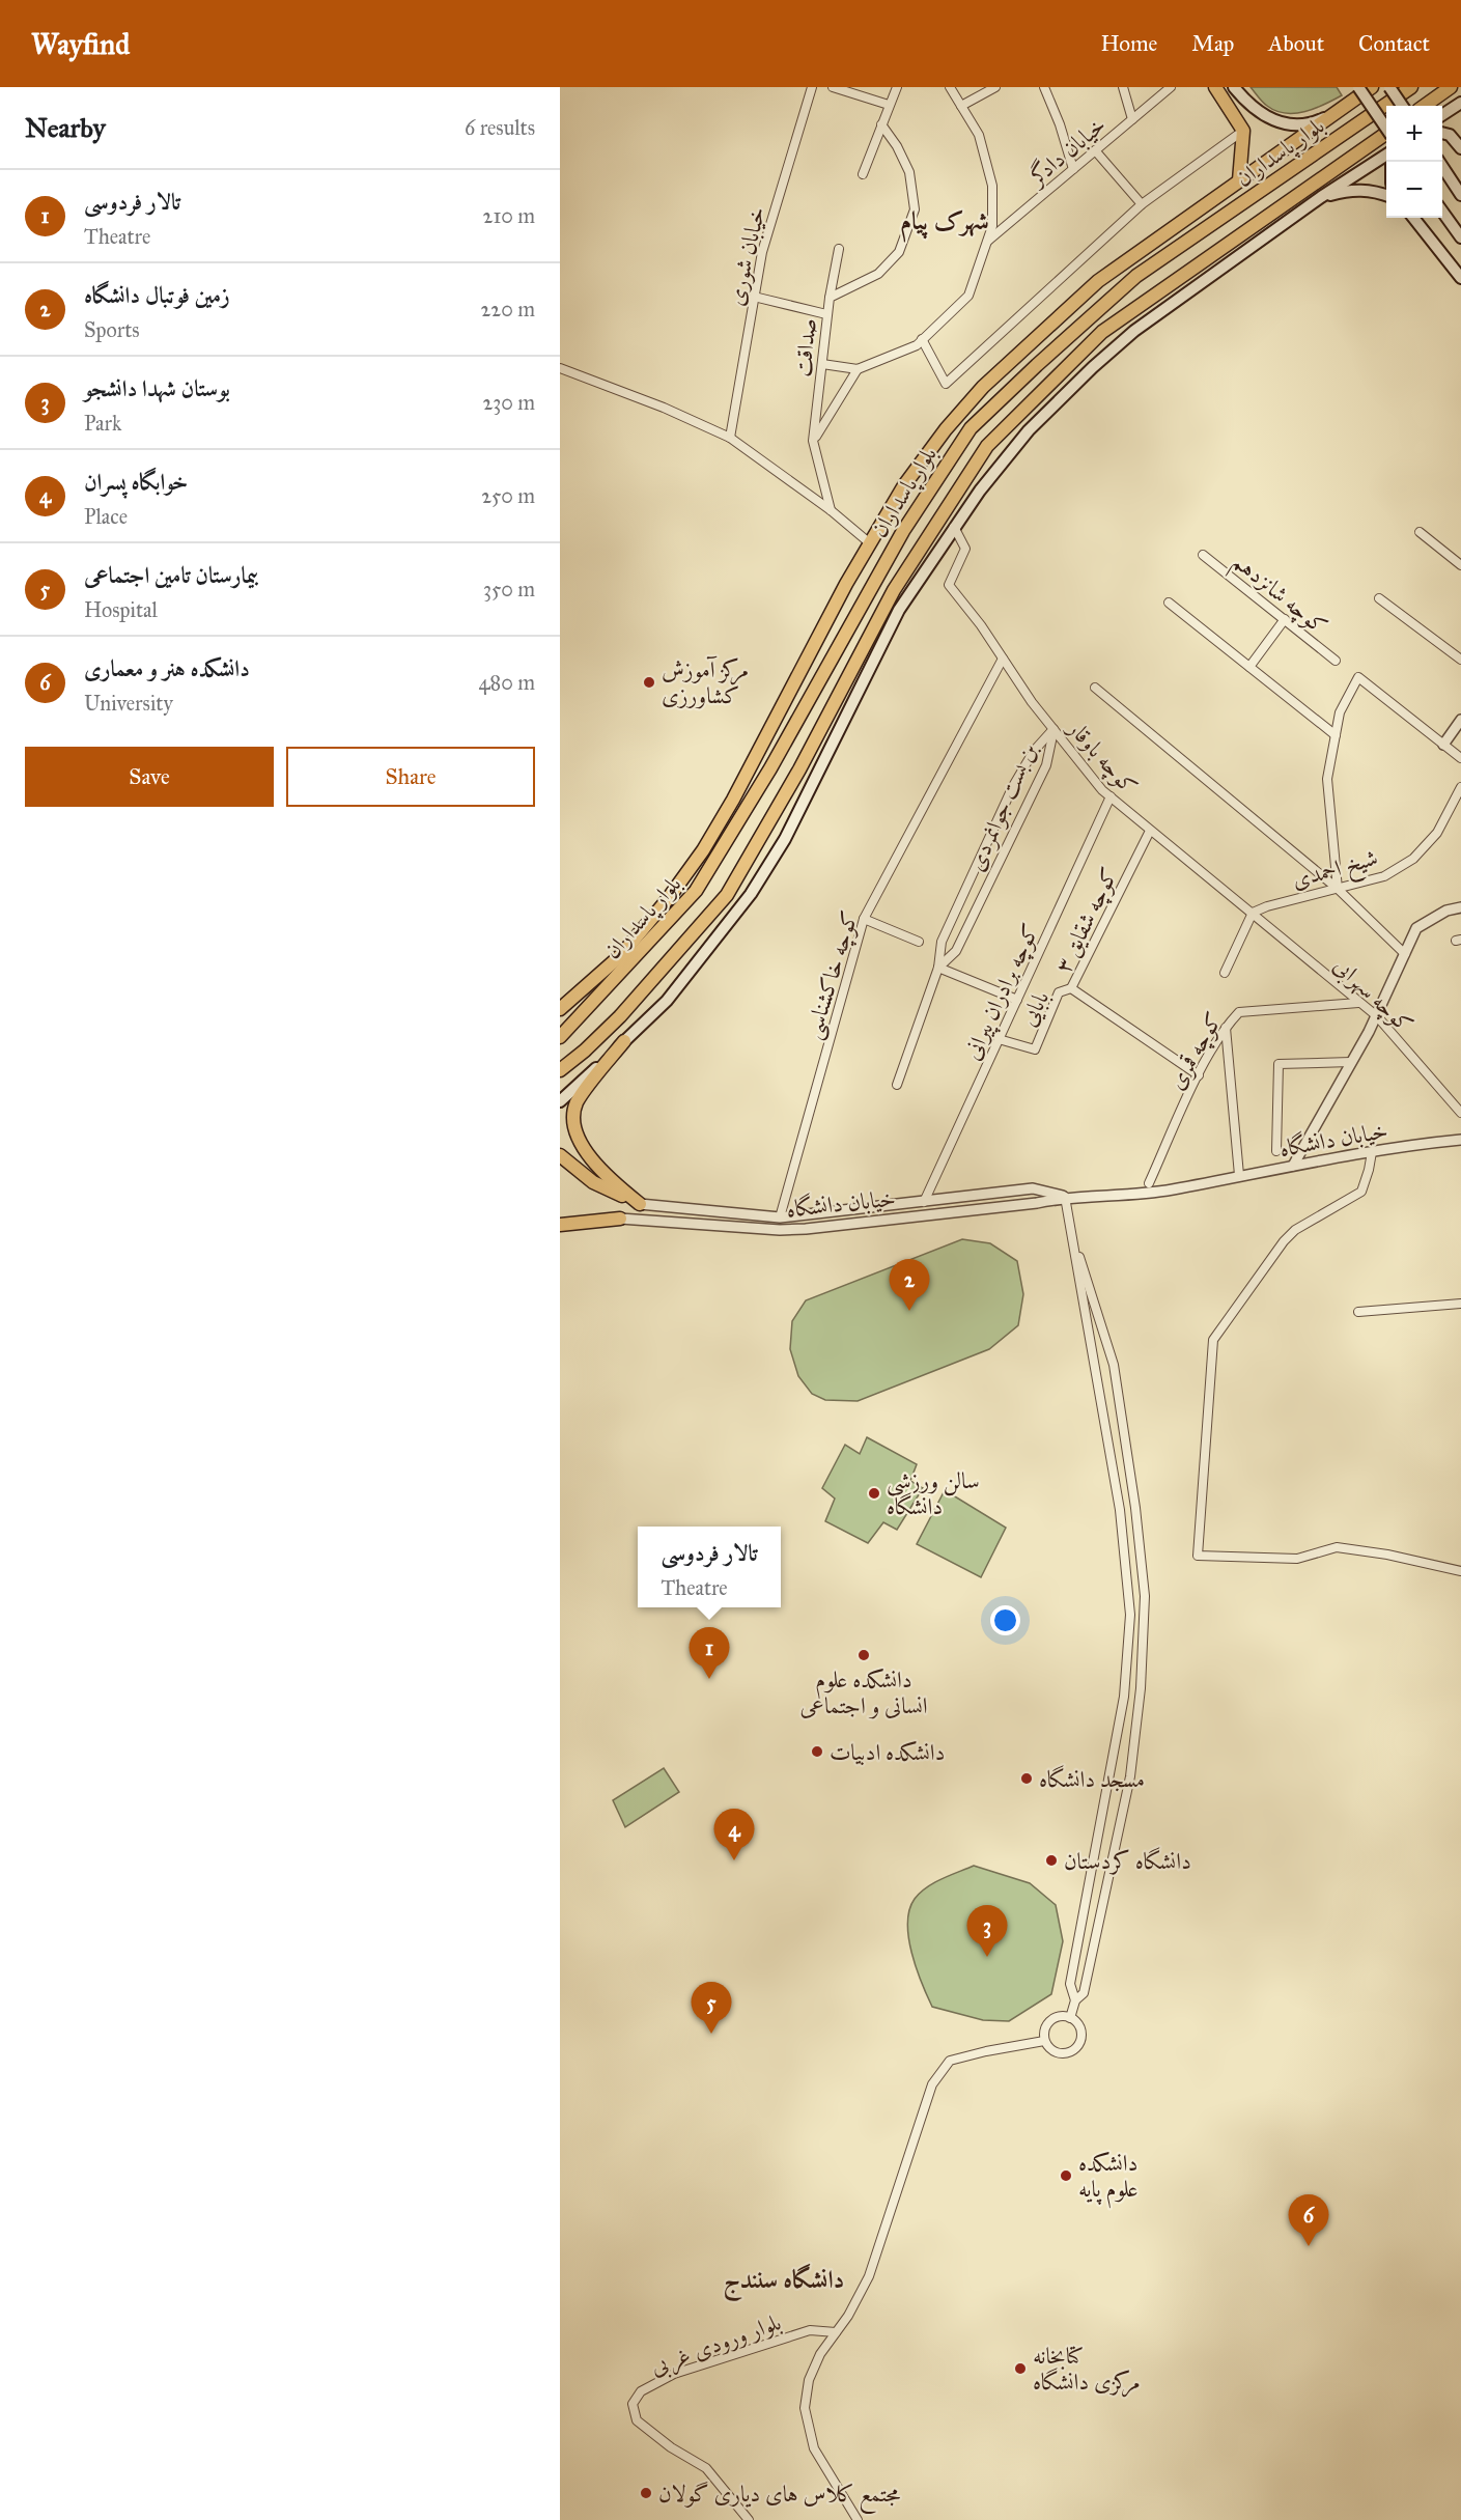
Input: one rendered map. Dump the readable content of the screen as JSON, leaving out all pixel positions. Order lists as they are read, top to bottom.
{
  "streets": {
    "main road": ["بلوار پاسداران"],
    "street": [
      "خیابان دادگر",
      "خیابان شوری",
      "صداقت",
      "کوچه شانزدهم",
      "کوچه باوقار",
      "بن بست جوانمردی",
      "شیخ احمدی",
      "کوچه شقایق ۳",
      "کوچه خاکشناسی",
      "کوچه برادران پیرانی",
      "کوچه سهرابی",
      "بابایی",
      "کوچه قمری",
      "خیابان دانشگاه",
      "بلوار ورودی غربی"
    ]
  },
  "crossings": [
    ["کوچه باوقار", "بن بست جوانمردی"],
    ["کوچه باوقار", "شیخ احمدی"],
    ["کوچه باوقار", "کوچه شقایق ۳"],
    ["کوچه باوقار", "کوچه خاکشناسی"],
    ["کوچه باوقار", "کوچه برادران پیرانی"],
    ["کوچه باوقار", "کوچه سهرابی"],
    ["شیخ احمدی", "کوچه سهرابی"],
    ["کوچه شقایق ۳", "بابایی"],
    ["کوچه شقایق ۳", "کوچه قمری"],
    ["کوچه خاکشناسی", "خیابان دانشگاه"],
    ["کوچه برادران پیرانی", "بابایی"],
    ["کوچه برادران پیرانی", "خیابان دانشگاه"],
    ["کوچه سهرابی", "کوچه قمری"]
  ],
  "districts": ["شهرک پیام", "دانشگاه سنندج"],
  "places": [
    "مرکز آموزش کشاورزی",
    "سالن ورزشی دانشگاه",
    "دانشکده علوم انسانی و اجتماعی",
    "دانشکده ادبیات",
    "مسجد دانشگاه",
    "دانشگاه کردستان",
    "دانشکده علوم پایه",
    "کتابخانه مرکزی دانشگاه",
    "مجتمع کلاس های دیاری گولان"
  ],
  "page": {
    "header": "Wayfind",
    "nav": [
      "Home",
      "Map",
      "About",
      "Contact"
    ],
    "heading": ["Nearby", "6 results"],
    "map_buttons": ["+", "−"],
    "list": [
      {
        "mark": "1",
        "name": "تالار فردوسی",
        "note": "Theatre",
        "value": "210 m"
      },
      {
        "mark": "2",
        "name": "زمین فوتبال دانشگاه",
        "note": "Sports",
        "value": "220 m"
      },
      {
        "mark": "3",
        "name": "بوستان شهدا دانشجو",
        "note": "Park",
        "value": "230 m"
      },
      {
        "mark": "4",
        "name": "خوابگاه پسران",
        "note": "Place",
        "value": "250 m"
      },
      {
        "mark": "5",
        "name": "بیمارستان تامین اجتماعی",
        "note": "Hospital",
        "value": "350 m"
      },
      {
        "mark": "6",
        "name": "دانشکده هنر و معماری",
        "note": "University",
        "value": "480 m"
      }
    ],
    "buttons": ["Save", "Share"],
    "pins": [
      "2",
      "1",
      "4",
      "3",
      "5",
      "6"
    ],
    "popup": ["تالار فردوسی", "Theatre"]
  }
}
